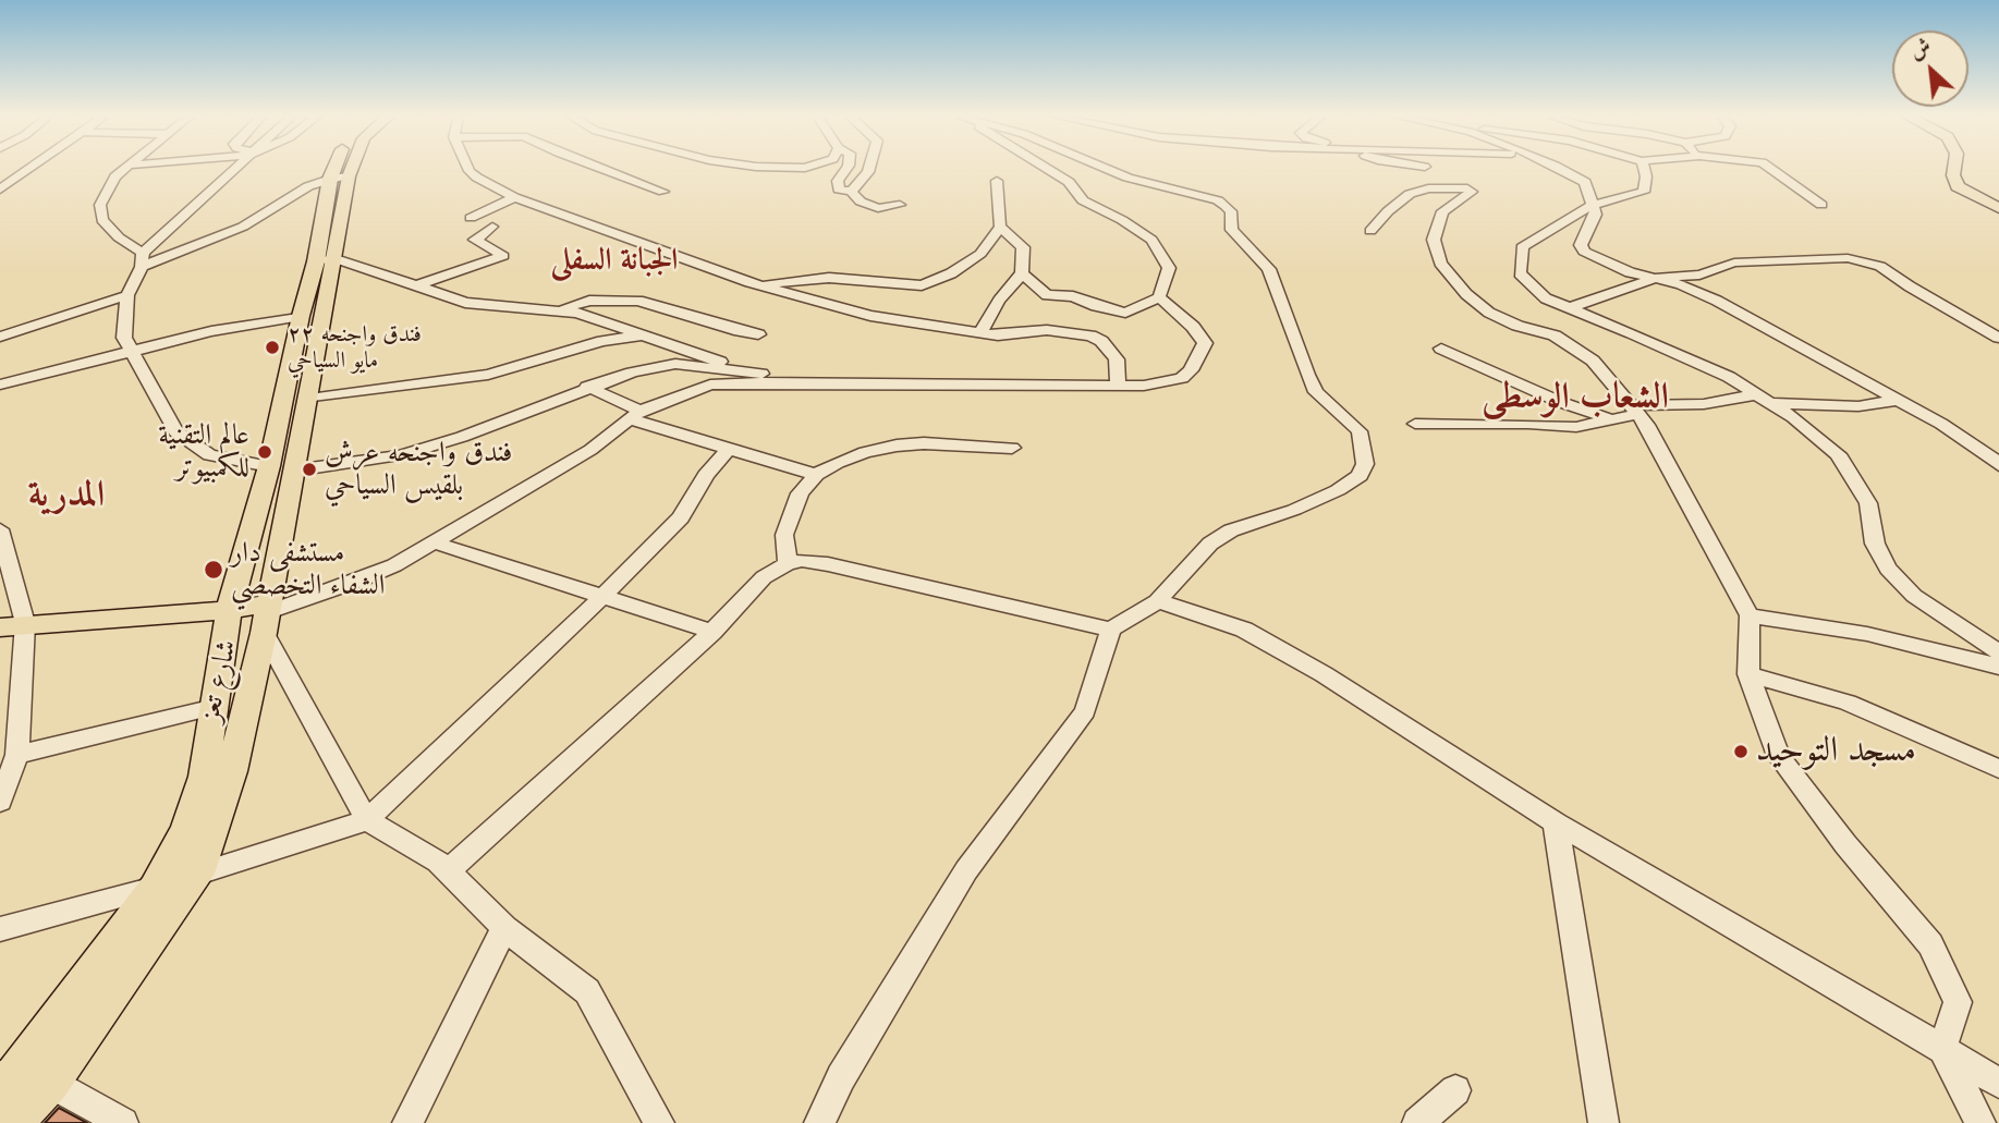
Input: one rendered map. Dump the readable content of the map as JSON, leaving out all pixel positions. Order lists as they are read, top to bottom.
{
  "streets": {
    "main road": ["شارع تعز"]
  },
  "districts": ["الجبانة السفلى", "الشعاب الوسطى", "المدرية"],
  "places": [
    "فندق واجنحه ٢٢ مايو السياحي",
    "عالم التقنية للكمبيوتر",
    "فندق واجنحه عرش بلقيس السياحي",
    "مستشفى دار الشفاء التخصصي",
    "مسجد التوحيد"
  ],
  "north": "top left"
}
